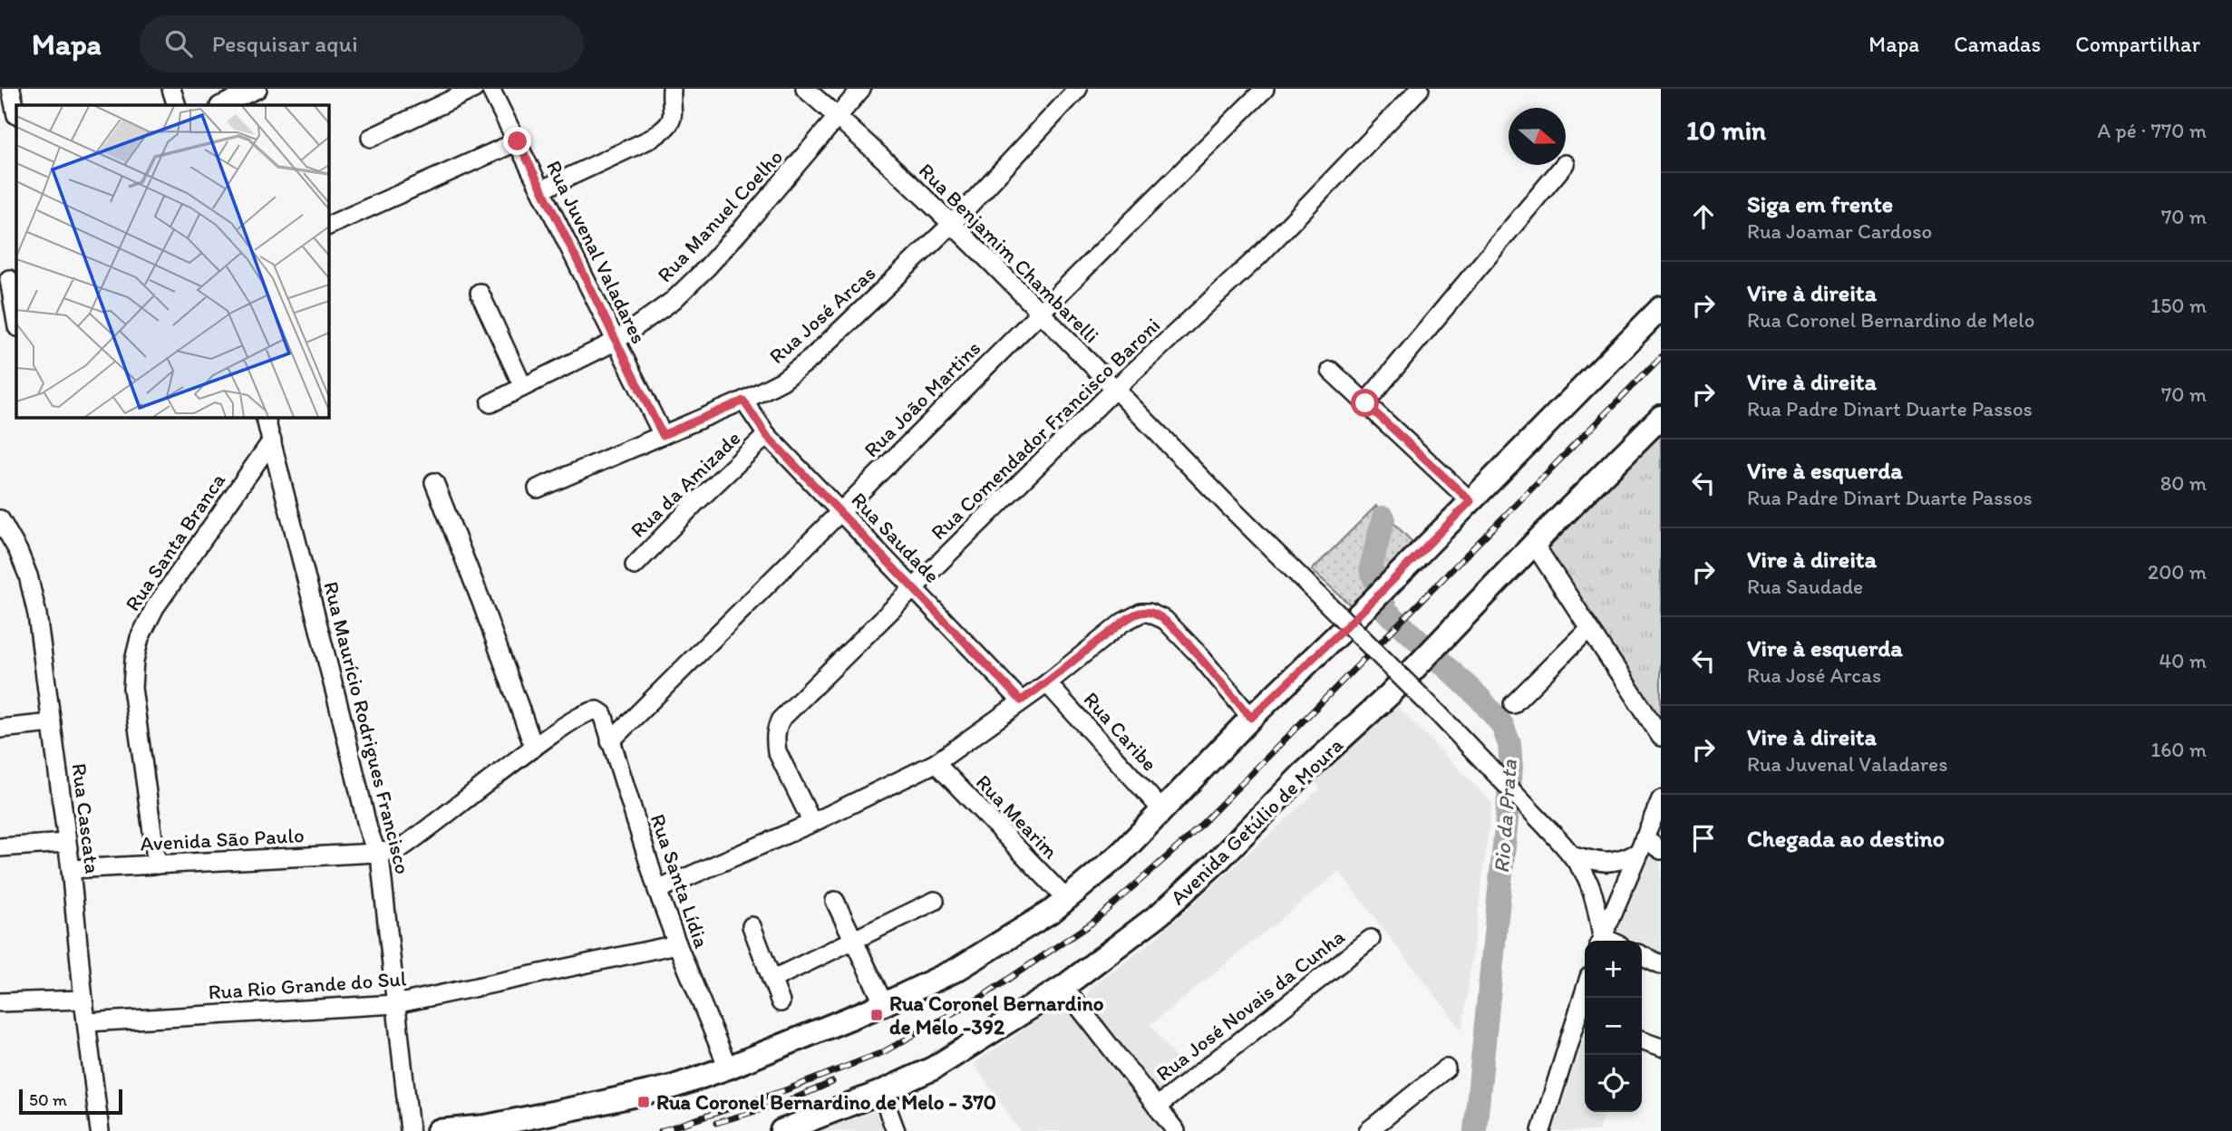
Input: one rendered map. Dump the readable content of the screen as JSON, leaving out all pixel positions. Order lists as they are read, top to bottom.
{
  "streets": {
    "main road": ["Avenida Getúlio de Moura"],
    "street": [
      "Rua Manuel Coelho",
      "Rua Juvenal Valadares",
      "Rua Benjamim Chambarelli",
      "Rua José Arcas",
      "Rua João Martins",
      "Rua Comendador Francisco Baroni",
      "Rua da Amizade",
      "Rua Saudade",
      "Rua Santa Branca",
      "Rua Maurício Rodrigues Francisco",
      "Rua Caribe",
      "Rua Mearim",
      "Rua Cascata",
      "Avenida São Paulo",
      "Rua Santa Lídia",
      "Rua Rio Grande do Sul",
      "Rua José Novais da Cunha"
    ]
  },
  "crossings": [
    ["Rua Manuel Coelho", "Rua Juvenal Valadares"],
    ["Rua Manuel Coelho", "Rua Benjamim Chambarelli"],
    ["Rua Juvenal Valadares", "Rua José Arcas"],
    ["Rua Benjamim Chambarelli", "Rua José Arcas"],
    ["Rua Benjamim Chambarelli", "Rua João Martins"],
    ["Rua Benjamim Chambarelli", "Rua Comendador Francisco Baroni"],
    ["Rua José Arcas", "Rua Saudade"],
    ["Rua João Martins", "Rua Saudade"],
    ["Rua João Martins", "Rua Santa Lídia"],
    ["Rua Comendador Francisco Baroni", "Rua Saudade"],
    ["Rua da Amizade", "Rua Saudade"],
    ["Rua Santa Branca", "Rua Maurício Rodrigues Francisco"],
    ["Rua Santa Branca", "Avenida São Paulo"],
    ["Rua Maurício Rodrigues Francisco", "Avenida São Paulo"],
    ["Rua Maurício Rodrigues Francisco", "Rua Rio Grande do Sul"],
    ["Rua Cascata", "Avenida São Paulo"],
    ["Rua Cascata", "Rua Rio Grande do Sul"],
    ["Avenida São Paulo", "Rua Santa Lídia"],
    ["Rua Santa Lídia", "Rua Rio Grande do Sul"]
  ],
  "water": ["Rio da Prata"],
  "places": {
    "transit": ["Rua Coronel Bernardino de Melo -392", "Rua Coronel Bernardino de Melo - 370"]
  },
  "scale_bar": "50 m",
  "north": "right",
  "page": {
    "header": "Mapa",
    "search": "Pesquisar aqui",
    "nav": ["Mapa", "Camadas", "Compartilhar"],
    "heading": ["10 min", "A pé · 770 m"],
    "list": [
      ["Siga em frente", "Rua Joamar Cardoso", "70 m"],
      ["Vire à direita", "Rua Coronel Bernardino de Melo", "150 m"],
      ["Vire à direita", "Rua Padre Dinart Duarte Passos", "70 m"],
      ["Vire à esquerda", "Rua Padre Dinart Duarte Passos", "80 m"],
      ["Vire à direita", "Rua Saudade", "200 m"],
      ["Vire à esquerda", "Rua José Arcas", "40 m"],
      ["Vire à direita", "Rua Juvenal Valadares", "160 m"],
      "Chegada ao destino"
    ],
    "map_buttons": ["+", "−"],
    "scale": "50 m"
  }
}
